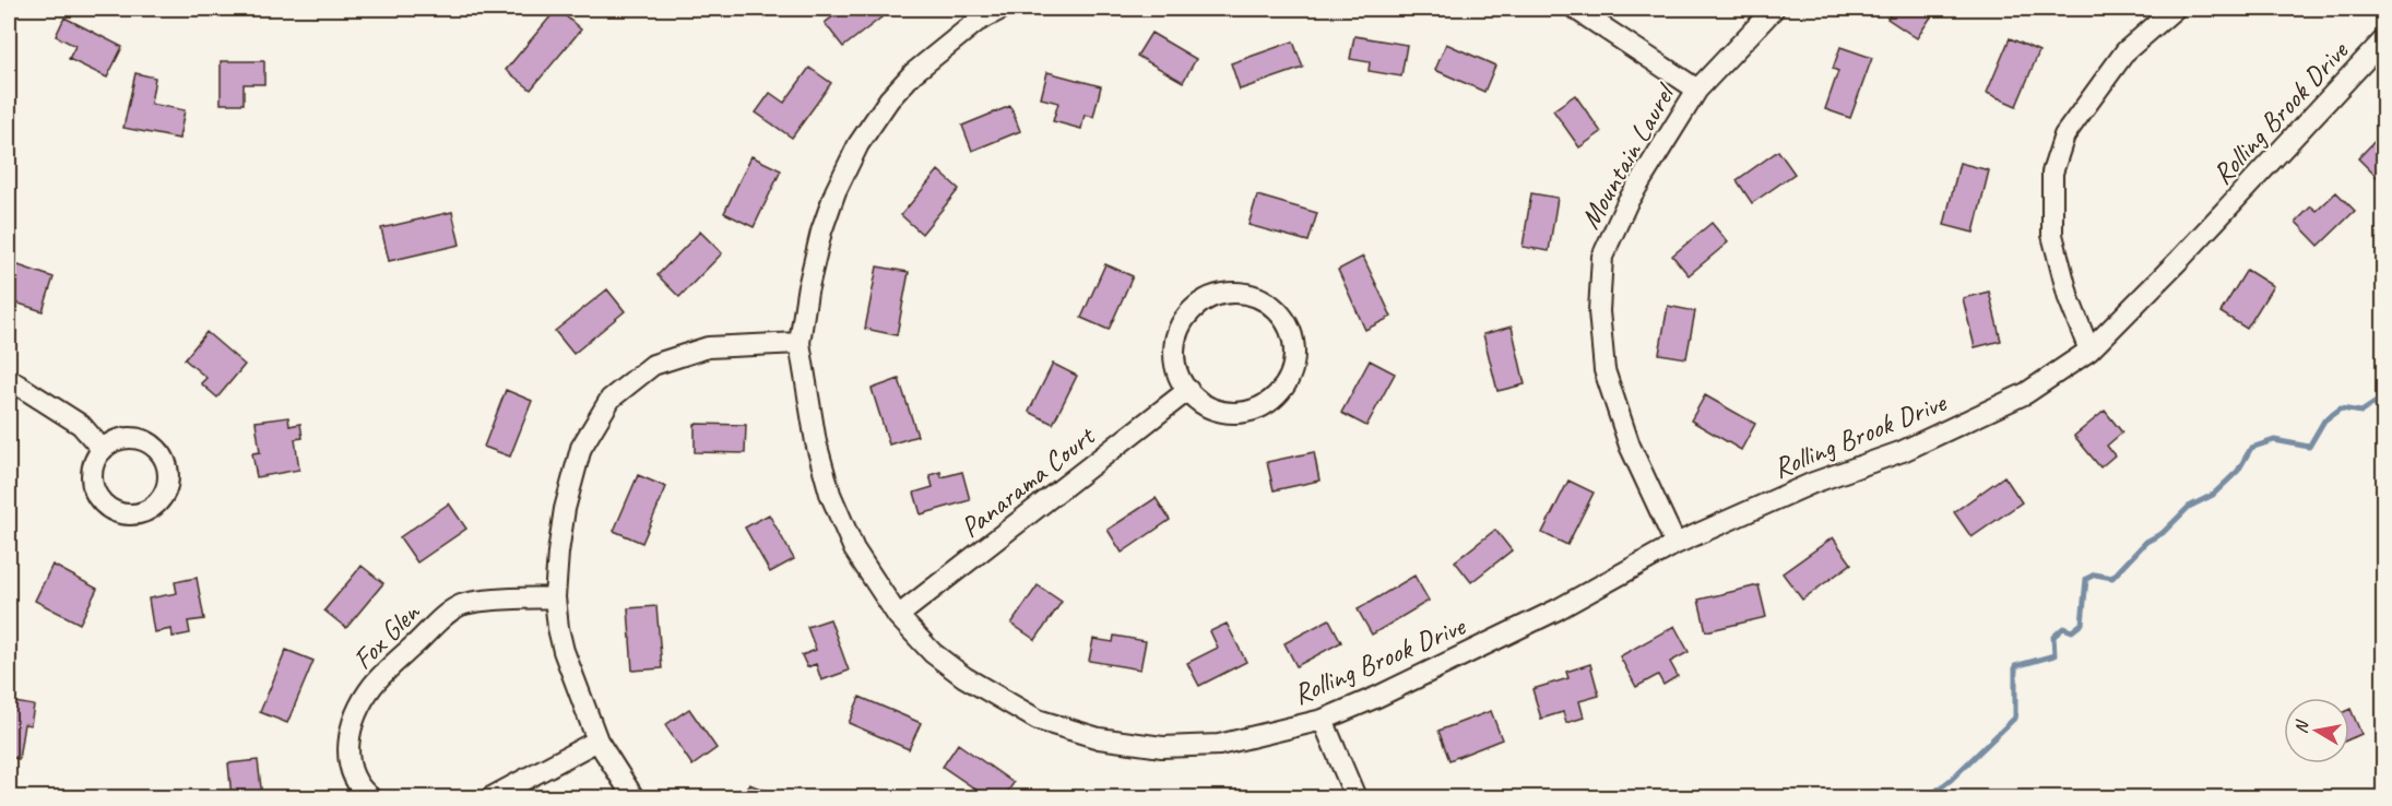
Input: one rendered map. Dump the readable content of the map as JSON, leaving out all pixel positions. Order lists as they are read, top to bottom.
{
  "streets": {
    "street": [
      "Rolling Brook Drive",
      "Mountain Laurel",
      "Panarama Court",
      "Fox Glen"
    ]
  },
  "crossings": [
    ["Rolling Brook Drive", "Mountain Laurel"],
    ["Rolling Brook Drive", "Panarama Court"]
  ],
  "north": "left"
}
